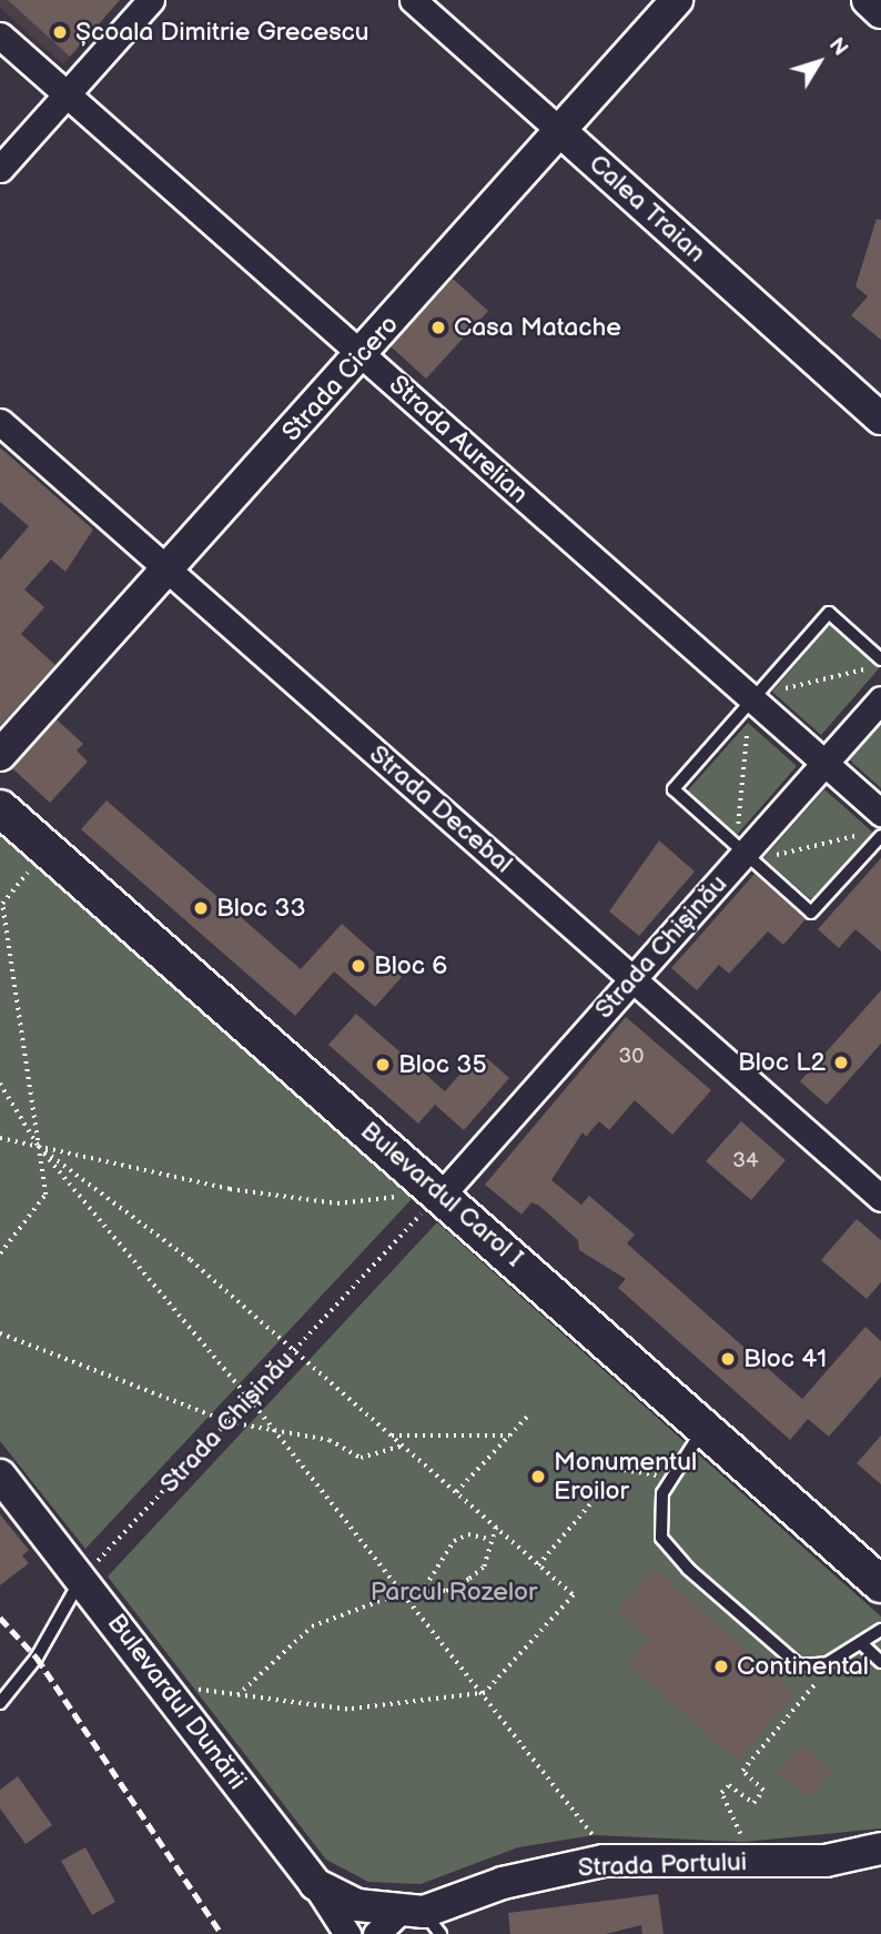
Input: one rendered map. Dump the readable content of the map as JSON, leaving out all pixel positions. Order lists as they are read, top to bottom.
{
  "streets": {
    "main road": ["Bulevardul Carol I"],
    "street": [
      "Calea Traian",
      "Strada Cicero",
      "Strada Aurelian",
      "Strada Decebal",
      "Strada Chișinău",
      "Bulevardul Dunării",
      "Strada Portului"
    ]
  },
  "crossings": [
    ["Calea Traian", "Strada Cicero"],
    ["Strada Cicero", "Strada Aurelian"],
    ["Strada Cicero", "Strada Decebal"],
    ["Strada Aurelian", "Strada Chișinău"],
    ["Strada Decebal", "Strada Chișinău"],
    ["Strada Chișinău", "Bulevardul Carol I"],
    ["Strada Chișinău", "Bulevardul Dunării"],
    ["Bulevardul Dunării", "Strada Portului"]
  ],
  "parks": ["Parcul Rozelor"],
  "places": [
    "Școala Dimitrie Grecescu",
    "Casa Matache",
    "Bloc 33",
    "Bloc 6",
    "Bloc L2",
    "Bloc 35",
    "Bloc 41",
    "Monumentul Eroilor",
    "Continental"
  ],
  "house_numbers": ["30", "34"],
  "north": "top right"
}
